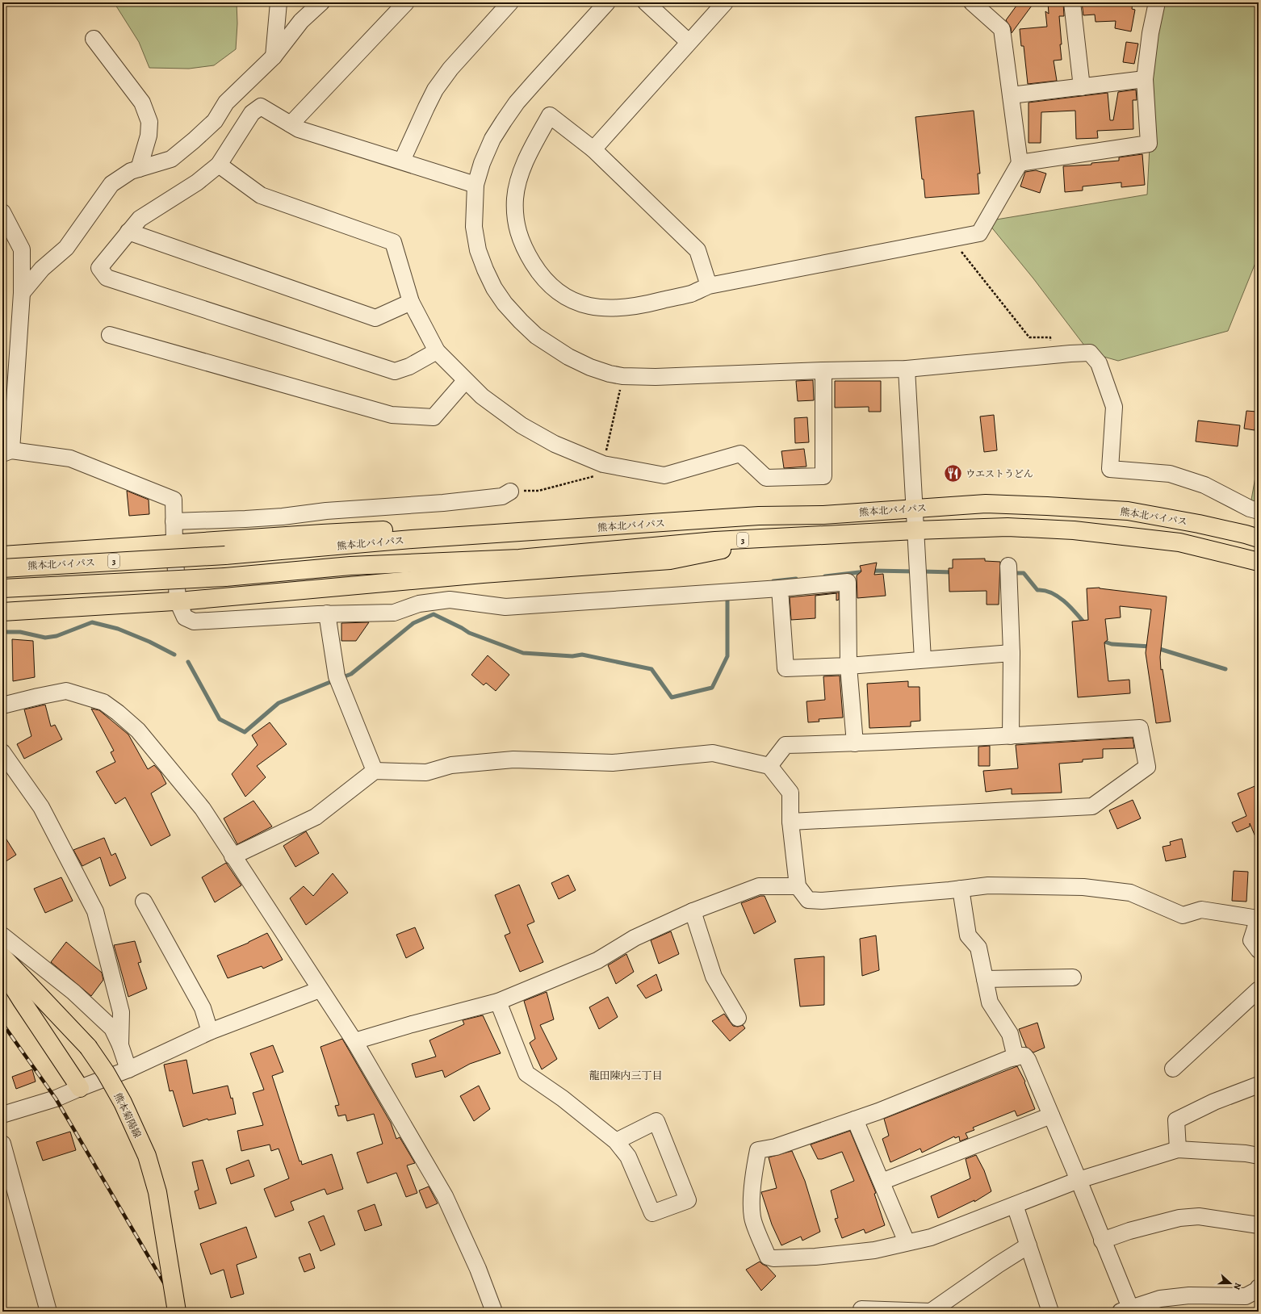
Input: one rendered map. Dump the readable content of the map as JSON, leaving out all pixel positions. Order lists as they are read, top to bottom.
{
  "streets": {
    "main road": ["熊本北バイパス", "3", "熊本菊陽線"]
  },
  "districts": ["龍田陳内三丁目"],
  "places": {
    "restaurant": ["ウエストうどん"]
  },
  "north": "right"
}
